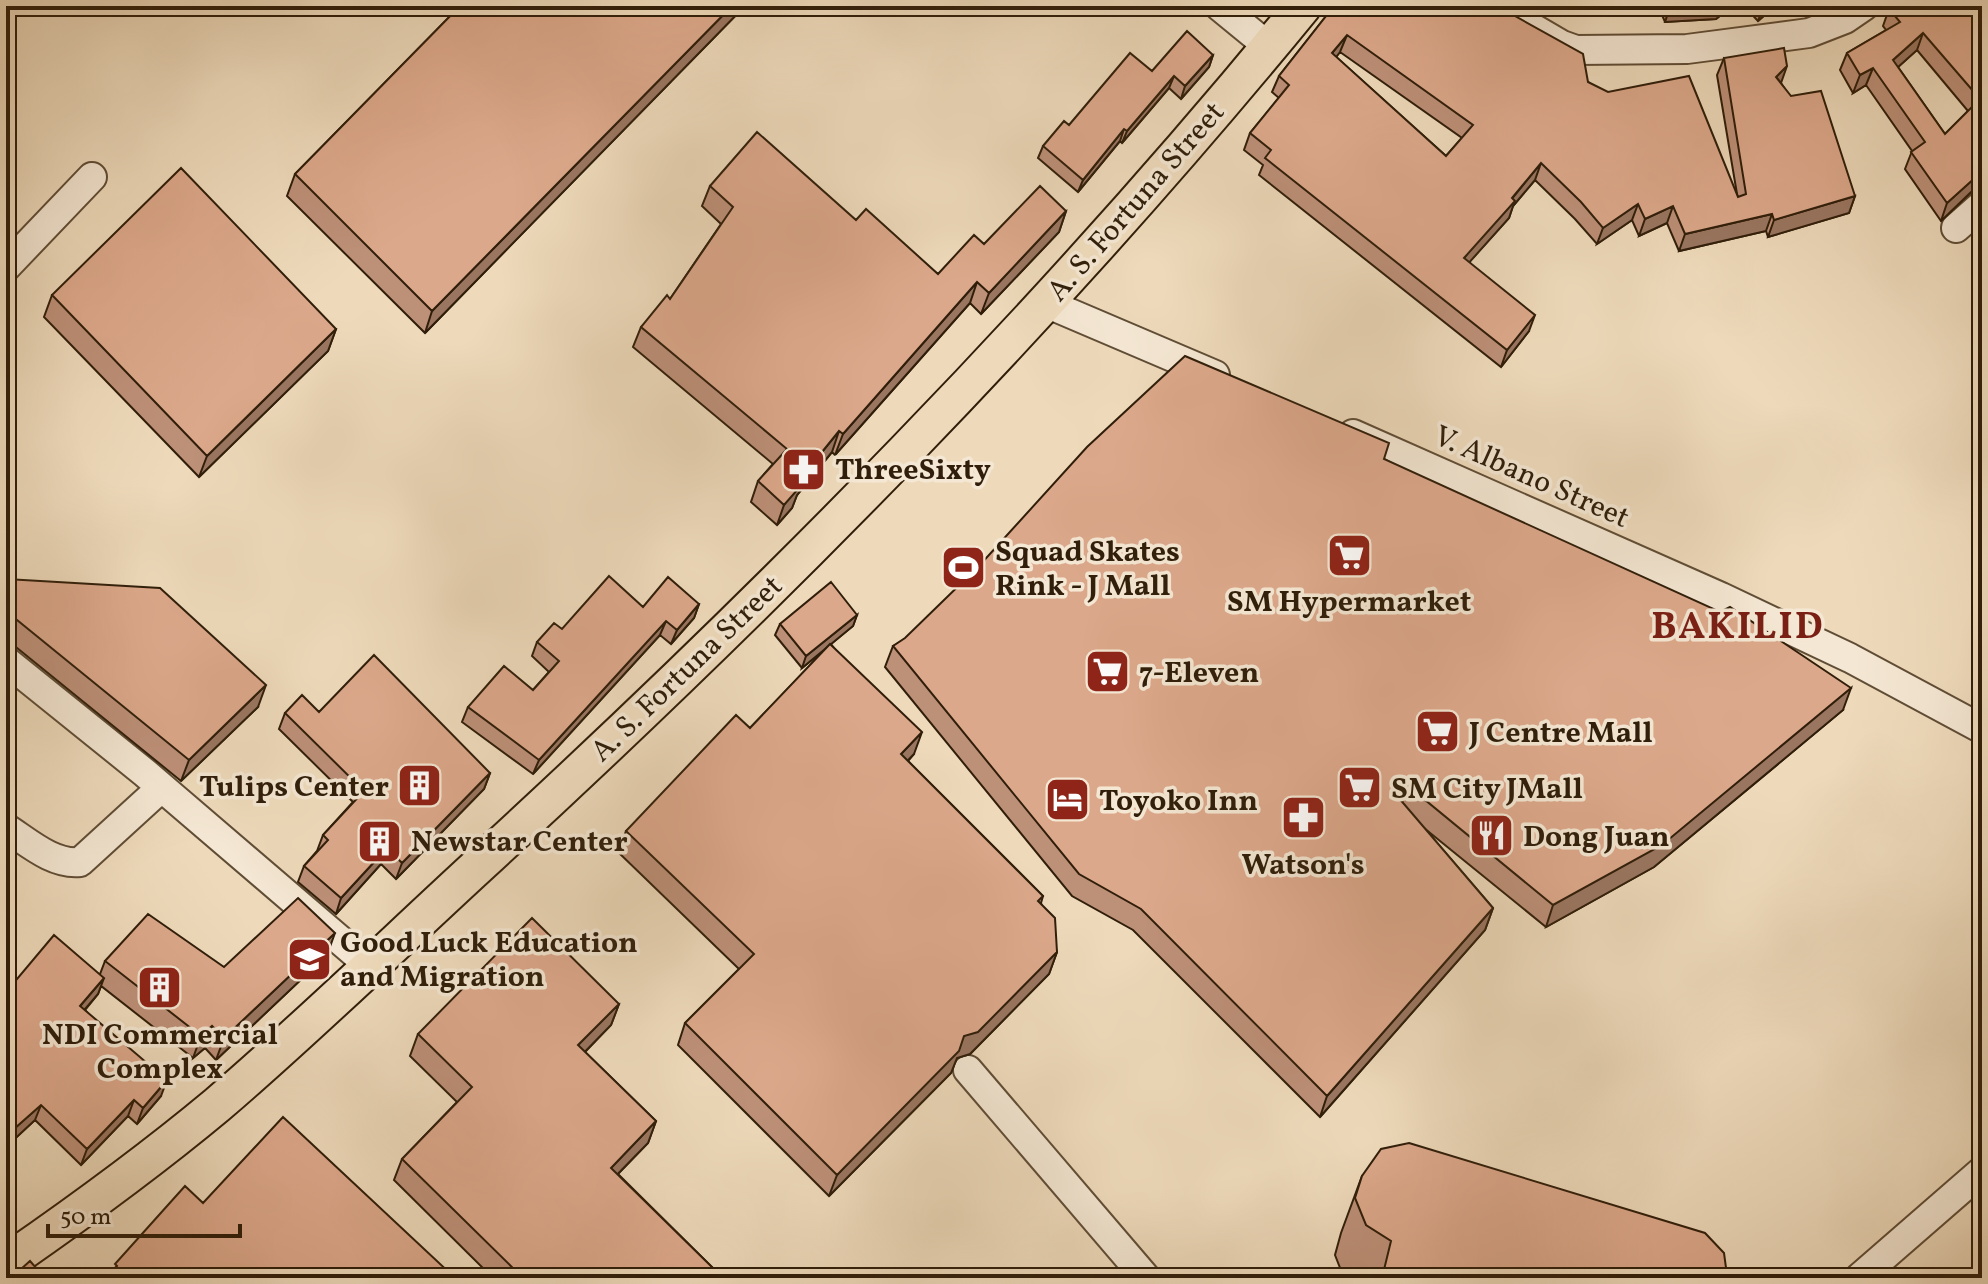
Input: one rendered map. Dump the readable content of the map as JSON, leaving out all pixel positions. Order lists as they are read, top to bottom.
{
  "streets": {
    "main road": ["A. S. Fortuna Street"],
    "street": ["V. Albano Street"]
  },
  "districts": ["BAKILID"],
  "places": {
    "pharmacy": ["ThreeSixty", "Watson's"],
    "supermarket": [
      "SM Hypermarket",
      "7-Eleven",
      "J Centre Mall",
      "SM City JMall"
    ],
    "sports": ["Squad Skates Rink - J Mall"],
    "building": ["Tulips Center", "Newstar Center", "NDI Commercial Complex"],
    "hotel": ["Toyoko Inn"],
    "restaurant": ["Dong Juan"],
    "school or university": ["Good Luck Education and Migration"]
  },
  "scale_bar": "50 m"
}
